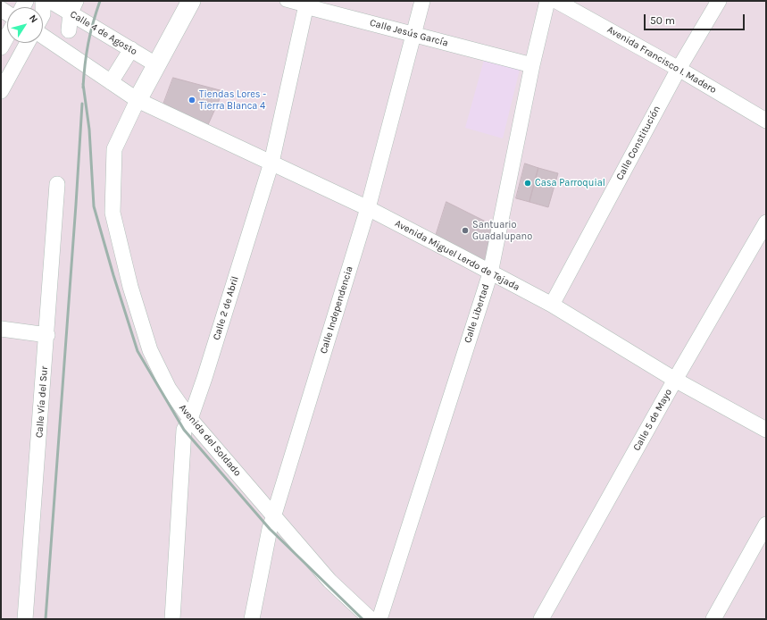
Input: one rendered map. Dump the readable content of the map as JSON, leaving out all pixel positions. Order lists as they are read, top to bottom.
{
  "streets": {
    "street": [
      "Calle 4 de Agosto",
      "Calle Jesús García",
      "Avenida Francisco I. Madero",
      "Calle Constitución",
      "Avenida Miguel Lerdo de Tejada",
      "Calle 2 de Abril",
      "Calle Independencia",
      "Calle Libertad",
      "Calle Vía del Sur",
      "Calle 5 de Mayo",
      "Avenida del Soldado"
    ]
  },
  "crossings": [
    ["Calle Jesús García", "Calle 2 de Abril"],
    ["Calle Jesús García", "Calle Independencia"],
    ["Calle Jesús García", "Calle Libertad"],
    ["Avenida Francisco I. Madero", "Calle Constitución"],
    ["Calle Constitución", "Avenida Miguel Lerdo de Tejada"],
    ["Avenida Miguel Lerdo de Tejada", "Calle 2 de Abril"],
    ["Avenida Miguel Lerdo de Tejada", "Calle Independencia"],
    ["Avenida Miguel Lerdo de Tejada", "Calle Libertad"],
    ["Avenida Miguel Lerdo de Tejada", "Calle 5 de Mayo"],
    ["Avenida Miguel Lerdo de Tejada", "Avenida del Soldado"],
    ["Calle 2 de Abril", "Avenida del Soldado"],
    ["Calle Independencia", "Avenida del Soldado"]
  ],
  "places": ["Tiendas Lores - Tierra Blanca 4", "Casa Parroquial", "Santuario Guadalupano"],
  "scale_bar": "50 m",
  "north": "top right"
}
